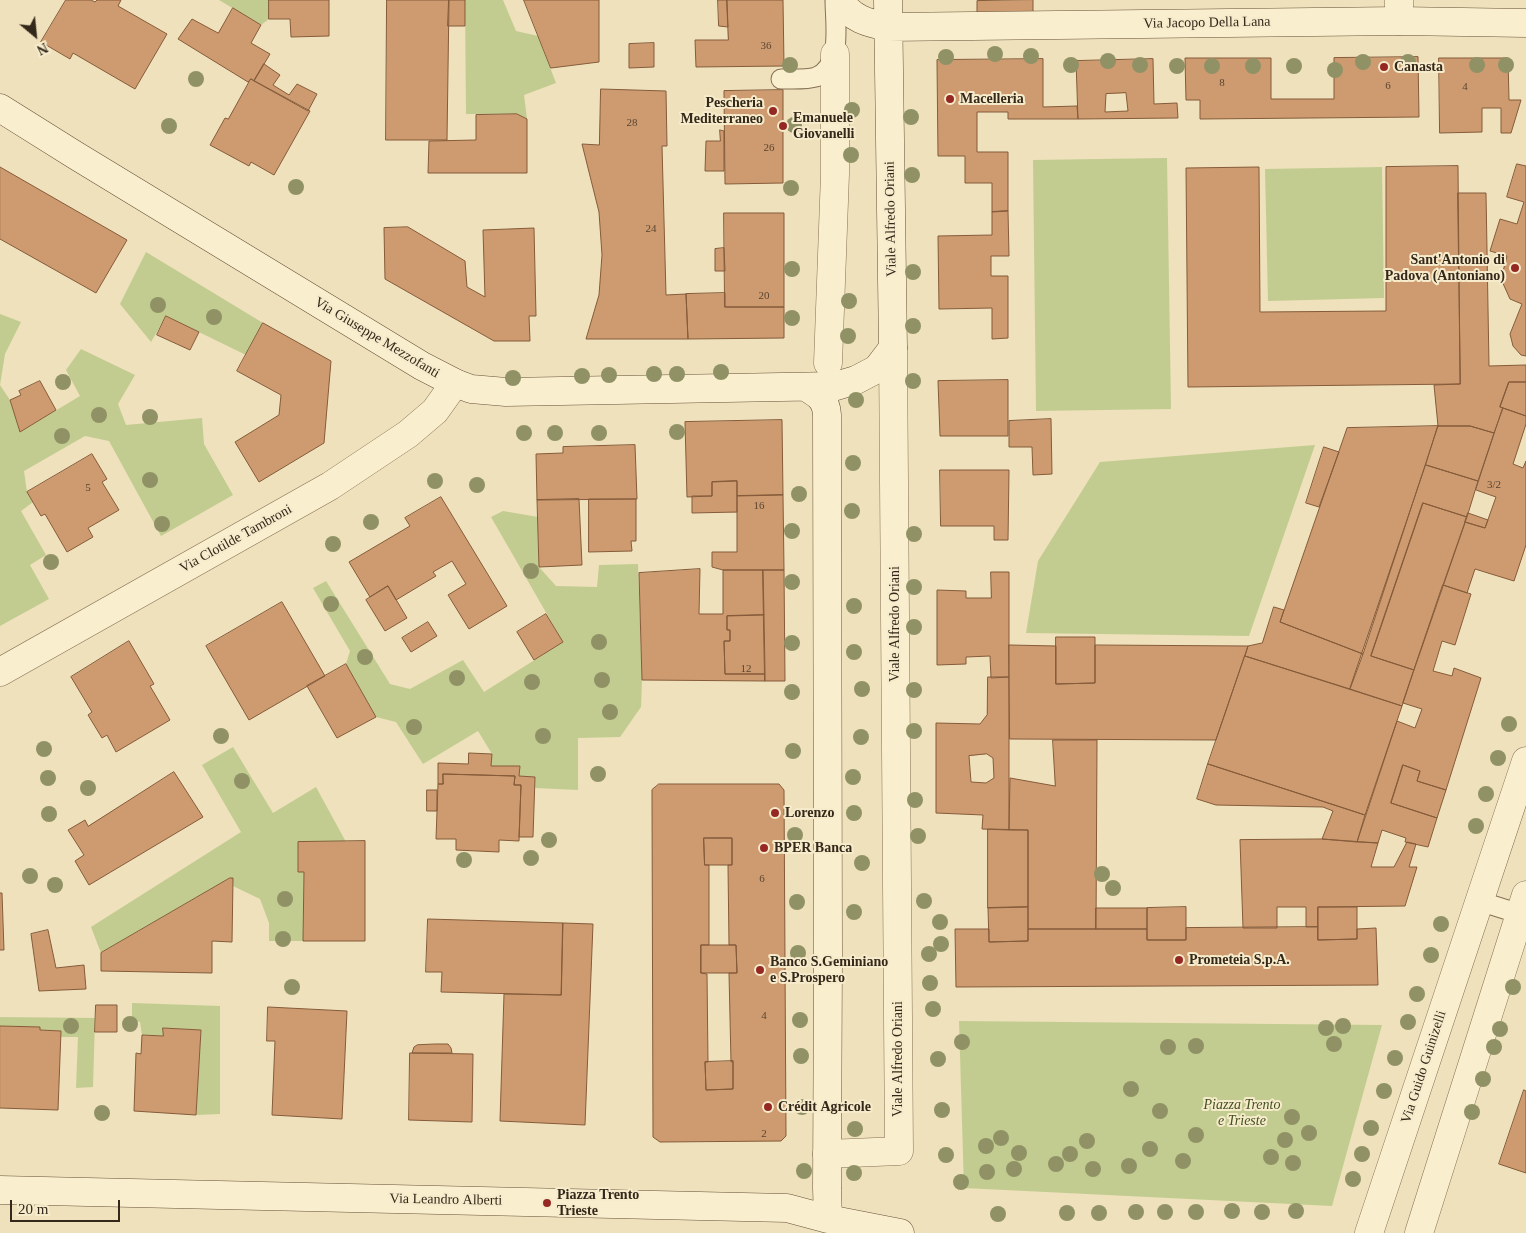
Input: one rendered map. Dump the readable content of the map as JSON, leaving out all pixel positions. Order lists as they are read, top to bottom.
{
  "streets": {
    "street": [
      "Via Jacopo Della Lana",
      "Viale Alfredo Oriani",
      "Via Giuseppe Mezzofanti",
      "Via Clotilde Tambroni",
      "Via Guido Guinizelli",
      "Via Leandro Alberti"
    ]
  },
  "crossings": [
    ["Via Jacopo Della Lana", "Viale Alfredo Oriani"],
    ["Viale Alfredo Oriani", "Via Giuseppe Mezzofanti"],
    ["Via Giuseppe Mezzofanti", "Via Clotilde Tambroni"]
  ],
  "parks": ["Piazza Trento e Trieste"],
  "places": [
    "Canasta",
    "Macelleria",
    "Pescheria Mediterraneo",
    "Emanuele Giovanelli",
    "Sant'Antonio di Padova (Antoniano)",
    "Lorenzo",
    "BPER Banca",
    "Prometeia S.p.A.",
    "Banco S.Geminiano e S.Prospero",
    "Crédit Agricole",
    "Piazza Trento Trieste"
  ],
  "house_numbers": [
    "36",
    "8",
    "6",
    "4",
    "28",
    "26",
    "24",
    "20",
    "3/2",
    "5",
    "16",
    "12",
    "6",
    "4",
    "2"
  ],
  "scale_bar": "20 m",
  "north": "bottom right"
}
